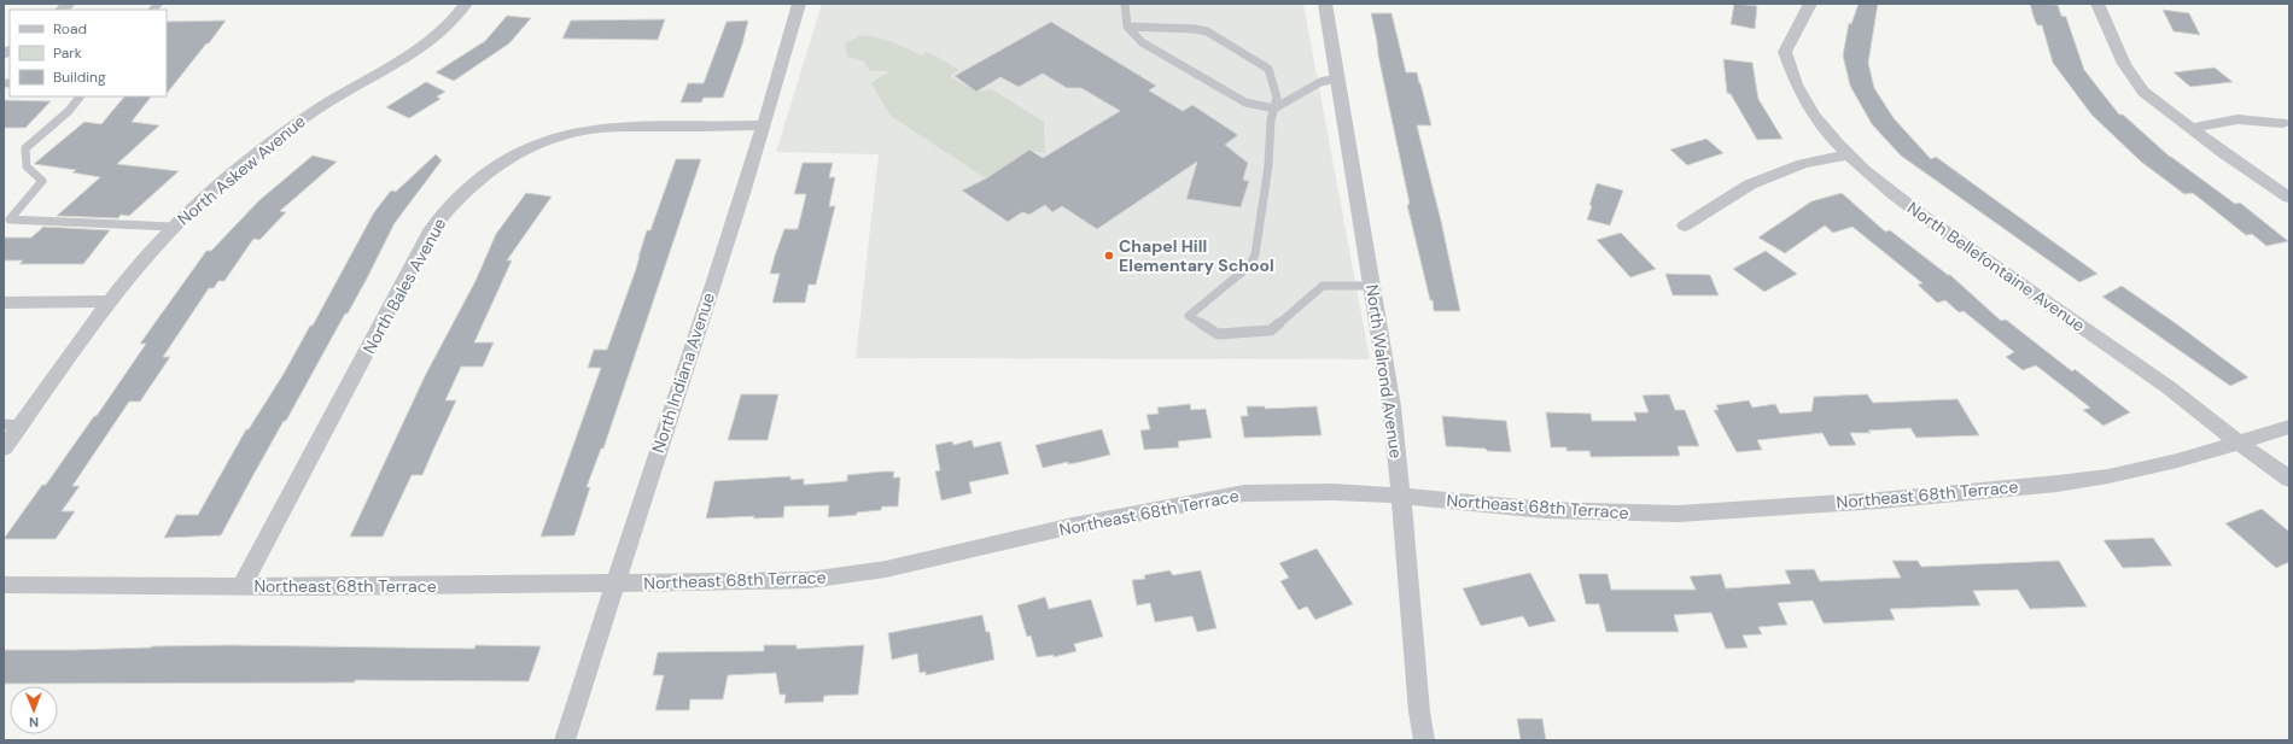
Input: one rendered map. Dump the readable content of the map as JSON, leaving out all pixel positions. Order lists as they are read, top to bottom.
{
  "streets": {
    "street": [
      "North Askew Avenue",
      "North Bellefontaine Avenue",
      "North Bales Avenue",
      "North Walrond Avenue",
      "North Indiana Avenue",
      "Northeast 68th Terrace"
    ]
  },
  "crossings": [
    ["North Bellefontaine Avenue", "Northeast 68th Terrace"],
    ["North Bales Avenue", "North Indiana Avenue"],
    ["North Bales Avenue", "Northeast 68th Terrace"],
    ["North Walrond Avenue", "Northeast 68th Terrace"],
    ["North Indiana Avenue", "Northeast 68th Terrace"]
  ],
  "places": ["Chapel Hill Elementary School"],
  "legend": ["Road", "Park", "Building"],
  "north": "bottom"
}
